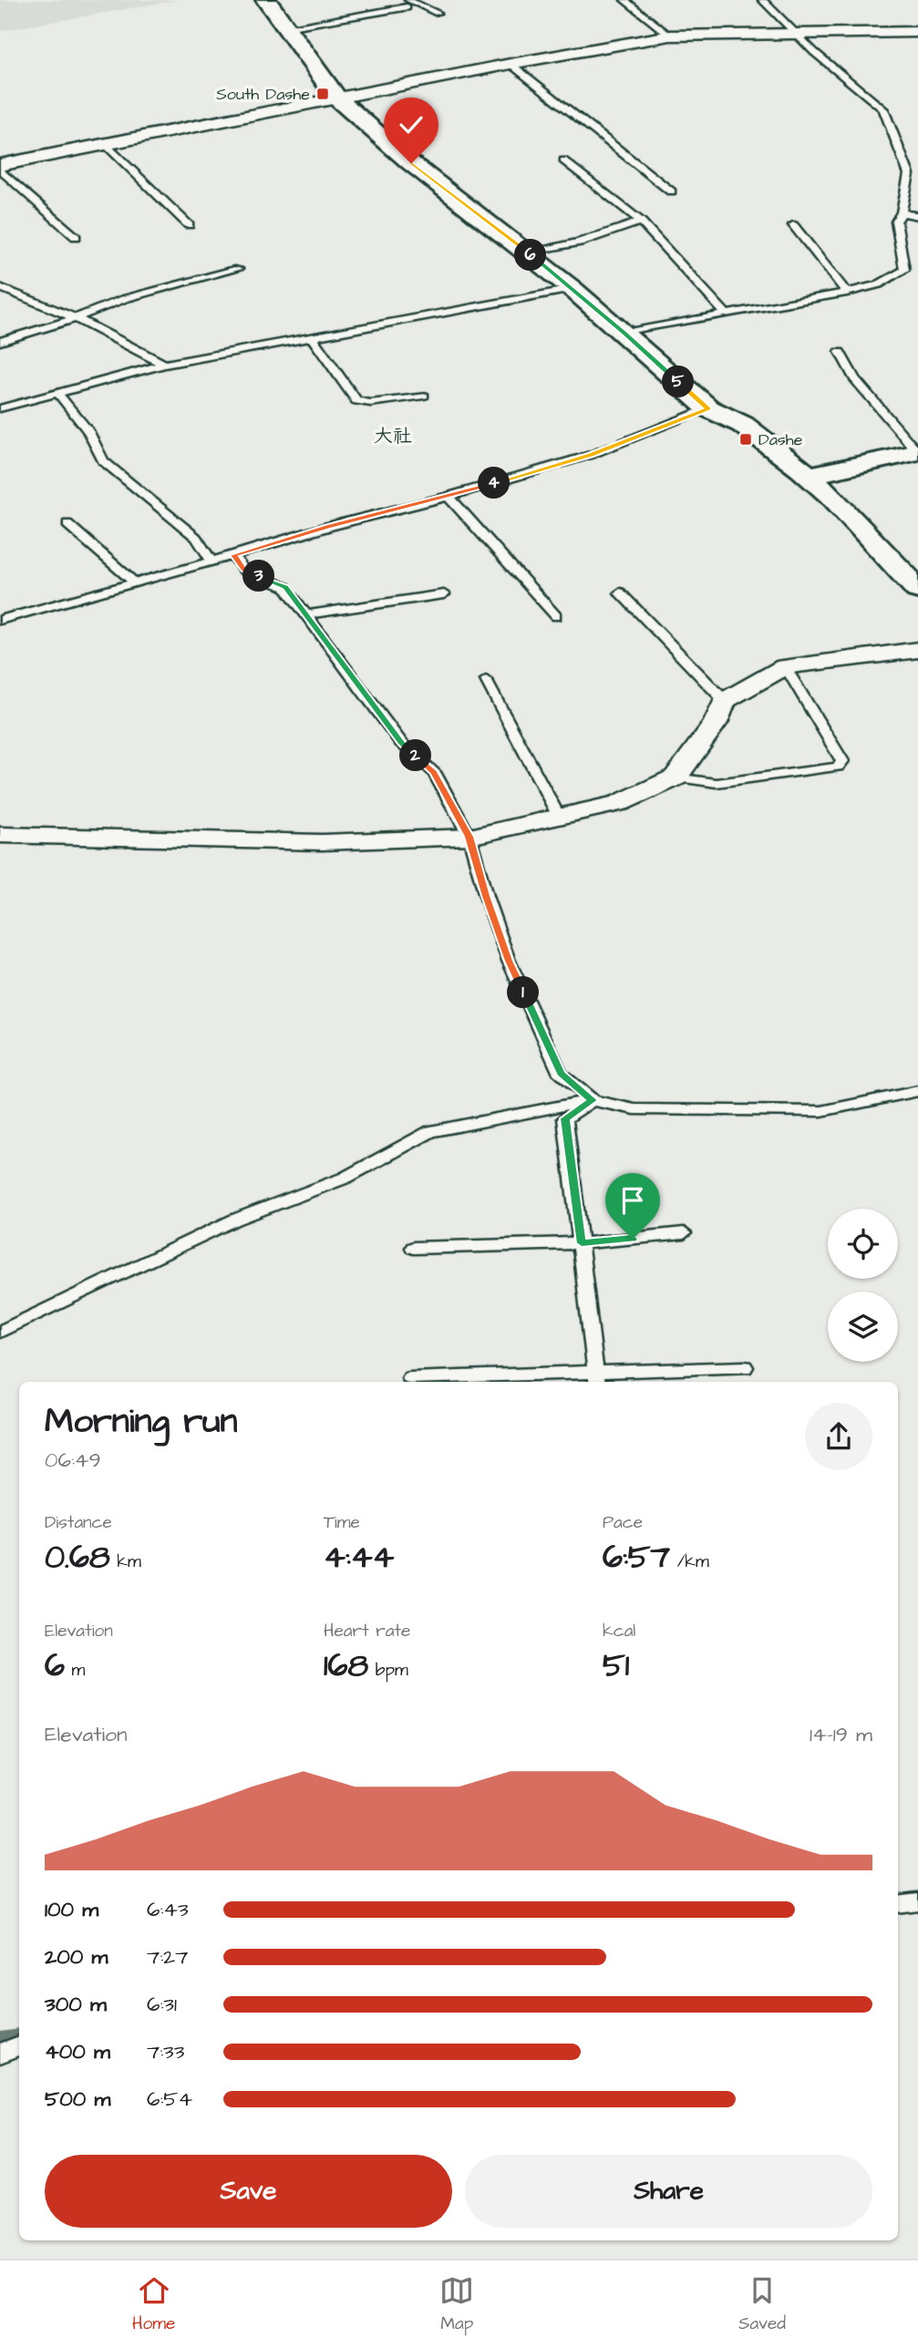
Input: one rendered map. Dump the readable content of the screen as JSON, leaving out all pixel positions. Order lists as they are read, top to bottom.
{
  "districts": ["大社"],
  "places": {
    "transit": ["South Dashe", "Dashe"]
  },
  "page": {
    "pins": [
      "6",
      "5",
      "4",
      "3",
      "2",
      "1"
    ],
    "heading": ["Morning run", "06:49"],
    "stats": [
      ["Distance", "0.68 km"],
      ["Time", "4:44"],
      ["Pace", "6:57 /km"],
      ["Elevation", "6 m"],
      ["Heart rate", "168 bpm"],
      ["kcal", "51"]
    ],
    "chart": ["Elevation", "14–19 m"],
    "list": [
      {
        "name": "100 m",
        "note": "6:43"
      },
      {
        "name": "200 m",
        "note": "7:27"
      },
      {
        "name": "300 m",
        "note": "6:31"
      },
      {
        "name": "400 m",
        "note": "7:33"
      },
      {
        "name": "500 m",
        "note": "6:54"
      }
    ],
    "buttons": ["Save", "Share"],
    "tabs": ["Home", "Map", "Saved"]
  }
}
